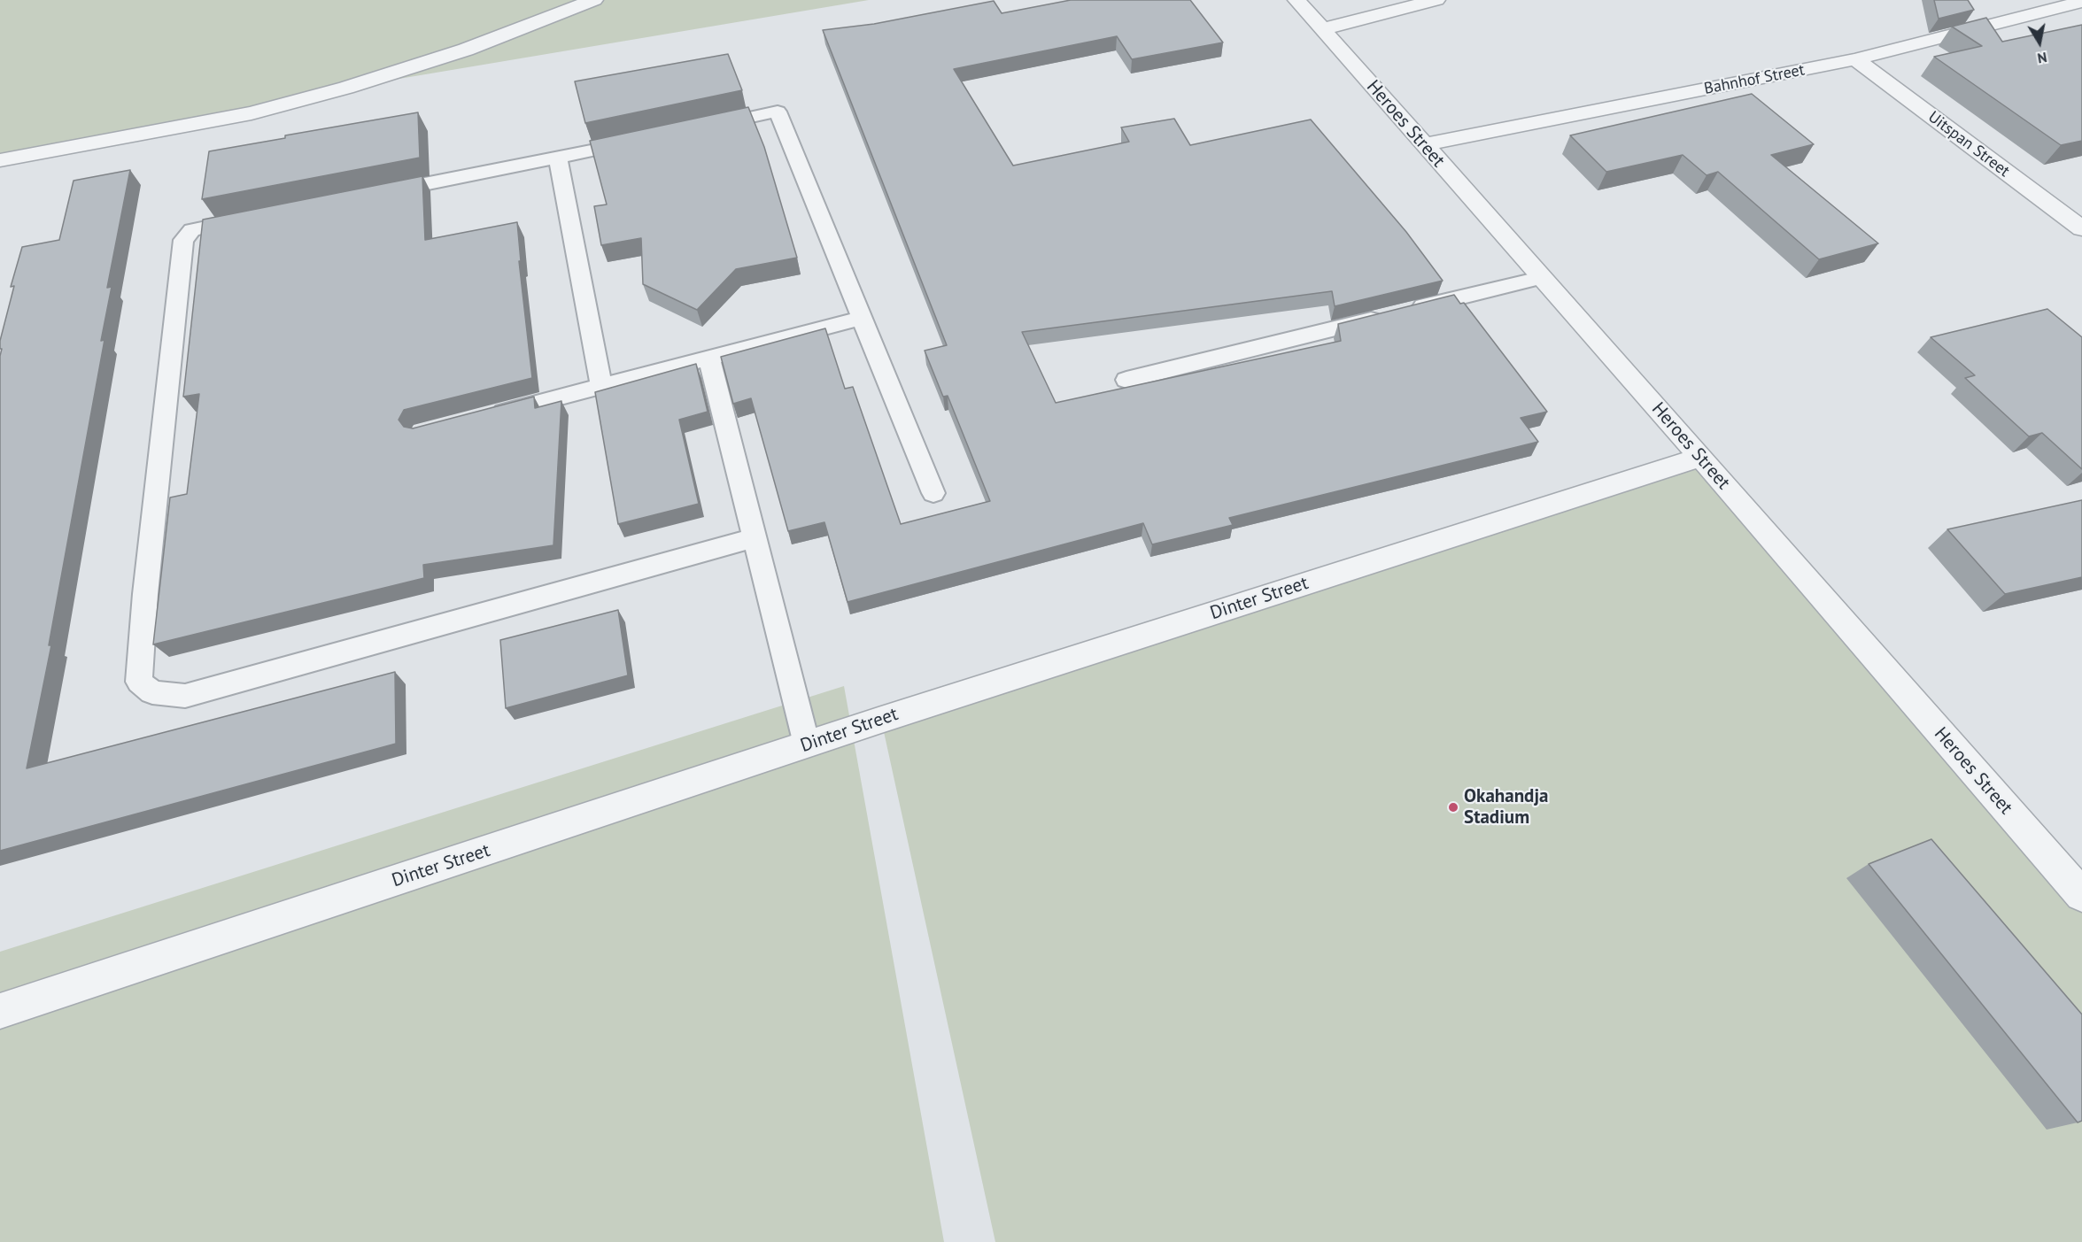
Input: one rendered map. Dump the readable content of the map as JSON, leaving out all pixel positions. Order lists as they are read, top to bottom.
{
  "streets": {
    "street": [
      "Bahnhof Street",
      "Heroes Street",
      "Uitspan Street",
      "Dinter Street"
    ]
  },
  "crossings": [
    ["Bahnhof Street", "Heroes Street"],
    ["Bahnhof Street", "Uitspan Street"],
    ["Heroes Street", "Dinter Street"]
  ],
  "places": ["Okahandja Stadium"],
  "north": "bottom"
}
